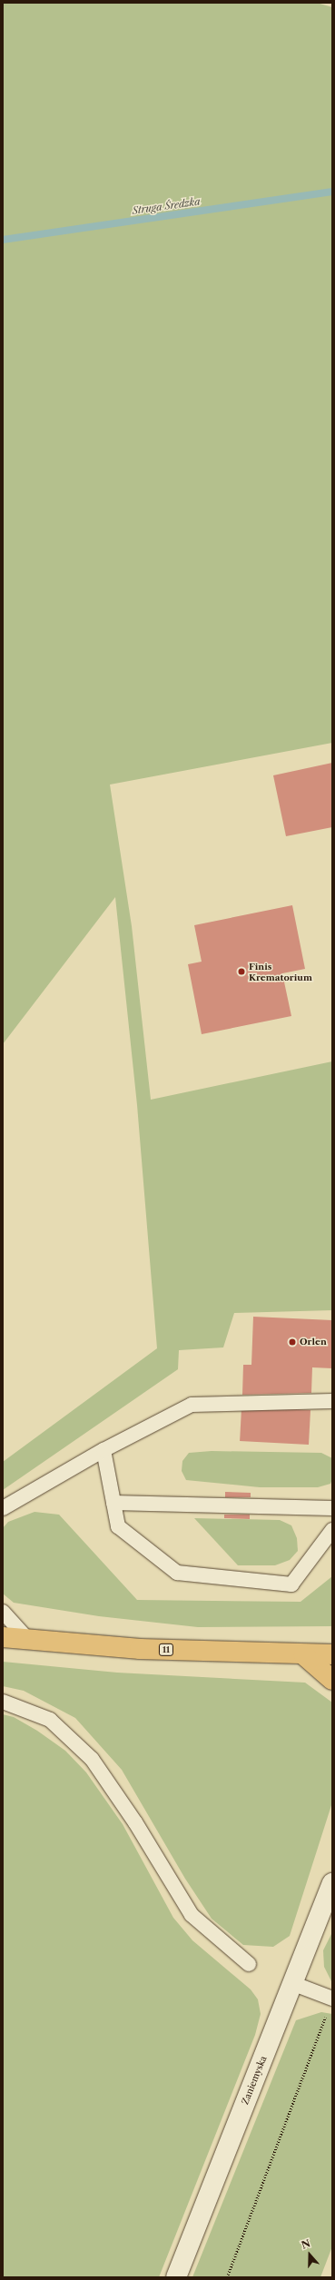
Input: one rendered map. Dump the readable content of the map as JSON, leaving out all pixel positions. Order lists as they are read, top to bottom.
{
  "streets": {
    "highway": ["11"],
    "main road": ["Zaniemyska"]
  },
  "water": ["Struga Średzka"],
  "places": ["Finis Krematorium", "Orlen"],
  "north": "top"
}
